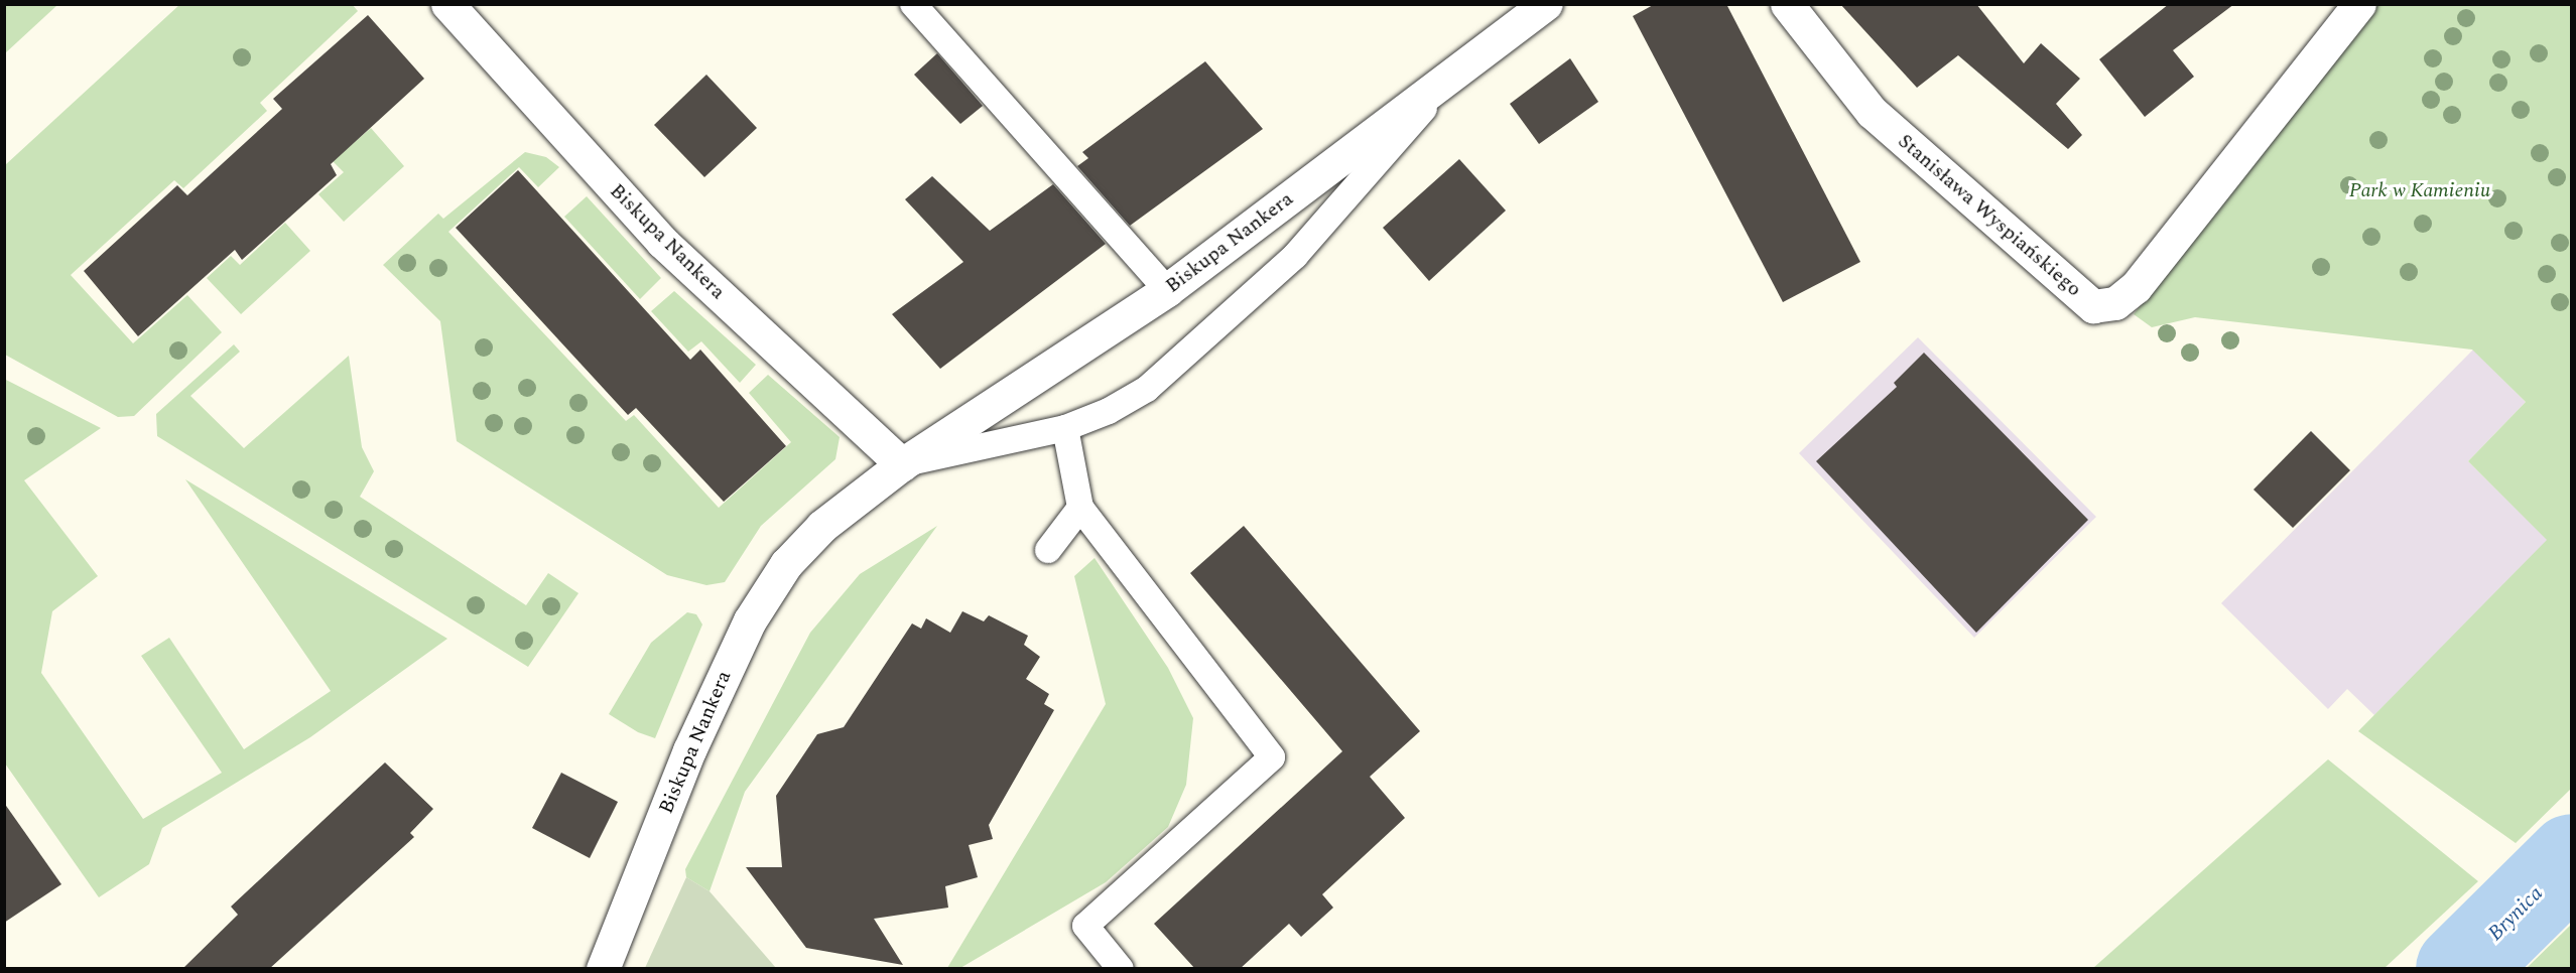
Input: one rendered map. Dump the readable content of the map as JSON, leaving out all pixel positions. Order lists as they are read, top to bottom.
{
  "streets": {
    "street": ["Stanisława Wyspiańskiego", "Biskupa Nankera"]
  },
  "water": ["Brynica"],
  "parks": ["Park w Kamieniu"]
}
